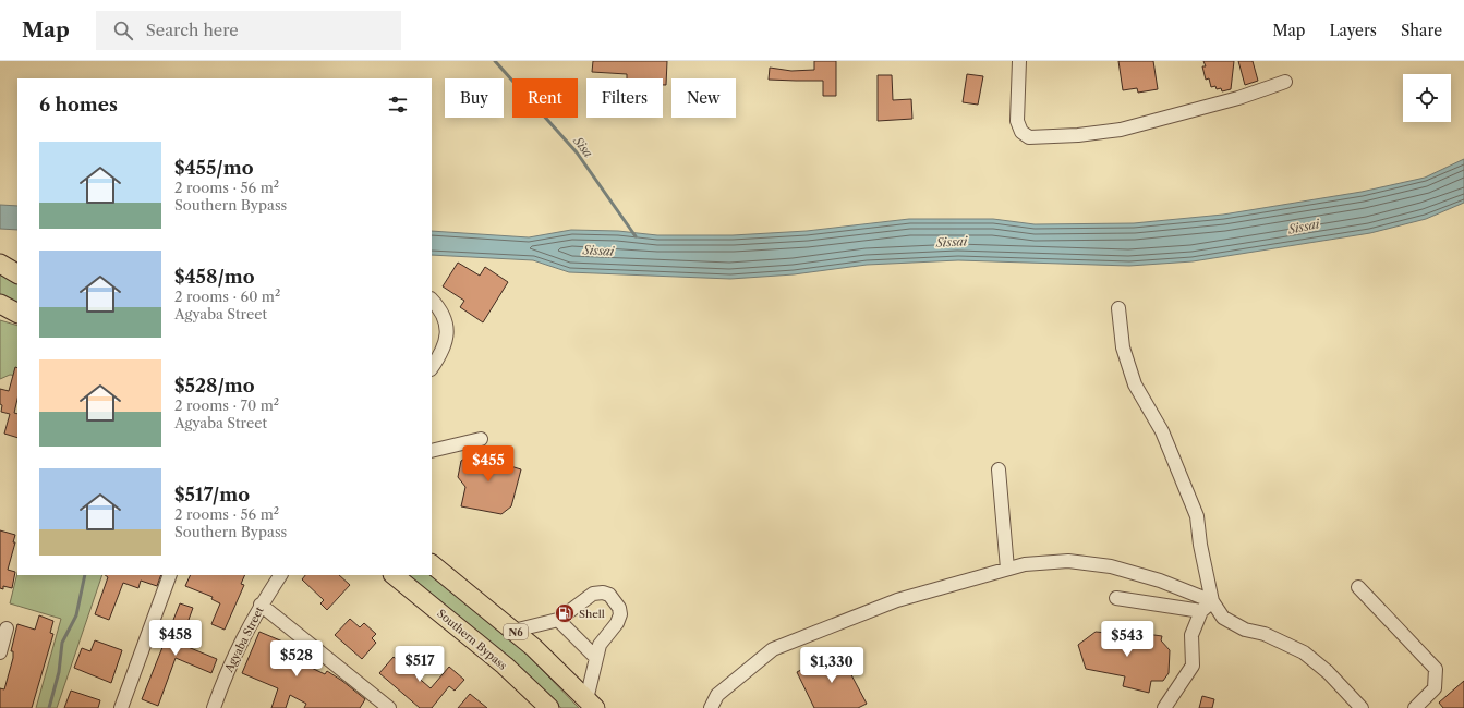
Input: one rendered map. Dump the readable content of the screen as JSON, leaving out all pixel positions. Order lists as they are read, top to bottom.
{
  "streets": {
    "highway": ["N6", "Southern Bypass"],
    "street": ["Agyaba Street"]
  },
  "water": ["Sisa", "Sissai"],
  "places": {
    "fuel station": ["Shell"]
  },
  "page": {
    "header": "Map",
    "search": "Search here",
    "nav": ["Map", "Layers", "Share"],
    "chip": [
      "Buy",
      "Rent",
      "Filters",
      "New"
    ],
    "heading": "6 homes",
    "list": [
      {
        "name": "$455/mo",
        "note": "2 rooms · 56 m² · Southern Bypass"
      },
      {
        "name": "$458/mo",
        "note": "2 rooms · 60 m² · Agyaba Street"
      },
      {
        "name": "$528/mo",
        "note": "2 rooms · 70 m² · Agyaba Street"
      },
      {
        "name": "$517/mo",
        "note": "2 rooms · 56 m² · Southern Bypass"
      }
    ],
    "price": [
      "$455",
      "$458",
      "$543",
      "$528",
      "$517",
      "$1,330"
    ]
  }
}
